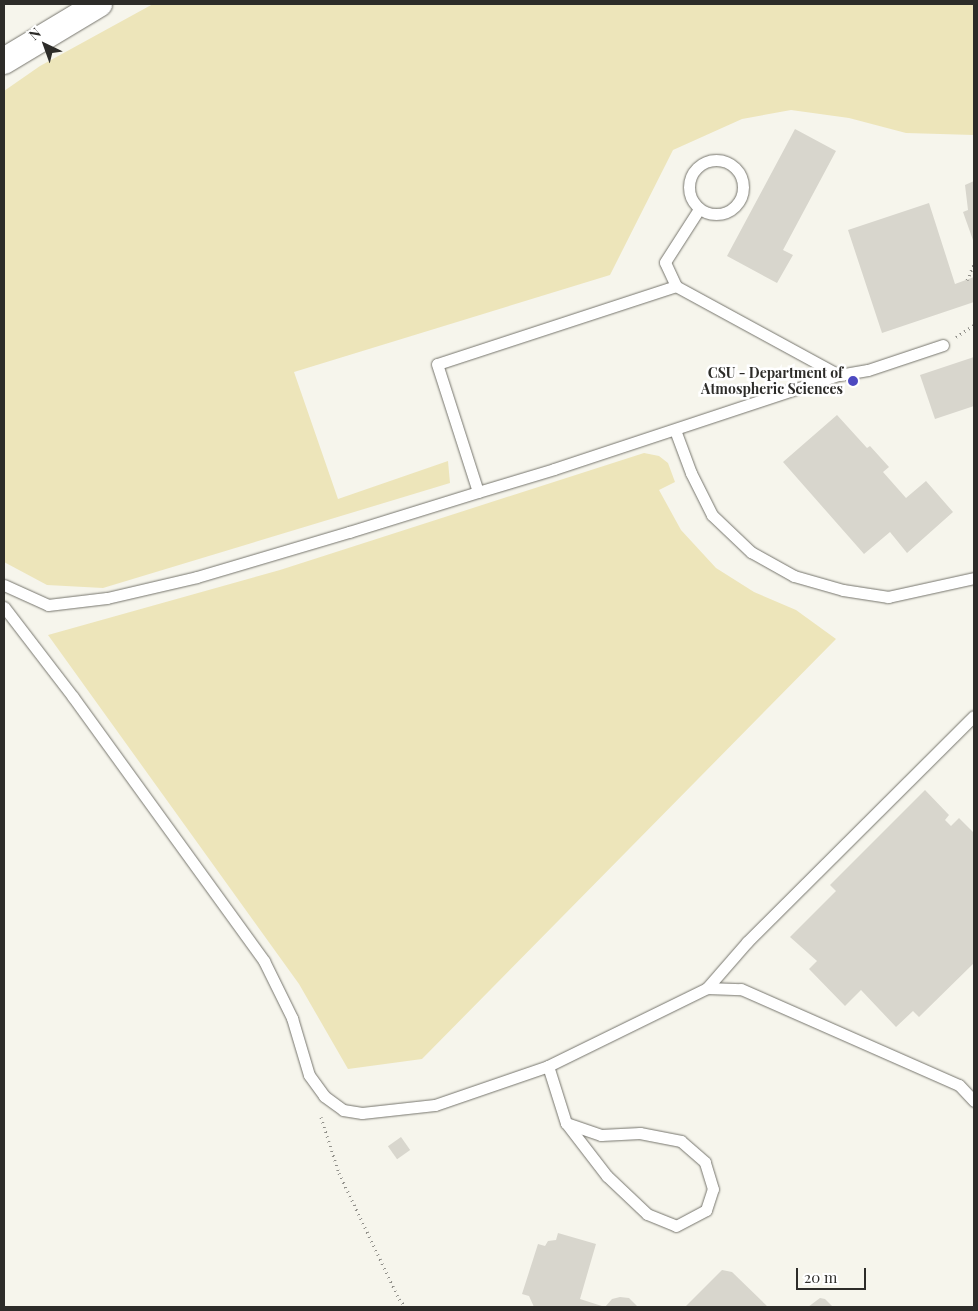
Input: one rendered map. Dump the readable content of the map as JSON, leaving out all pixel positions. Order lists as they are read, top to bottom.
{
  "places": ["CSU - Department of Atmospheric Sciences"],
  "scale_bar": "20 m",
  "north": "top left"
}
